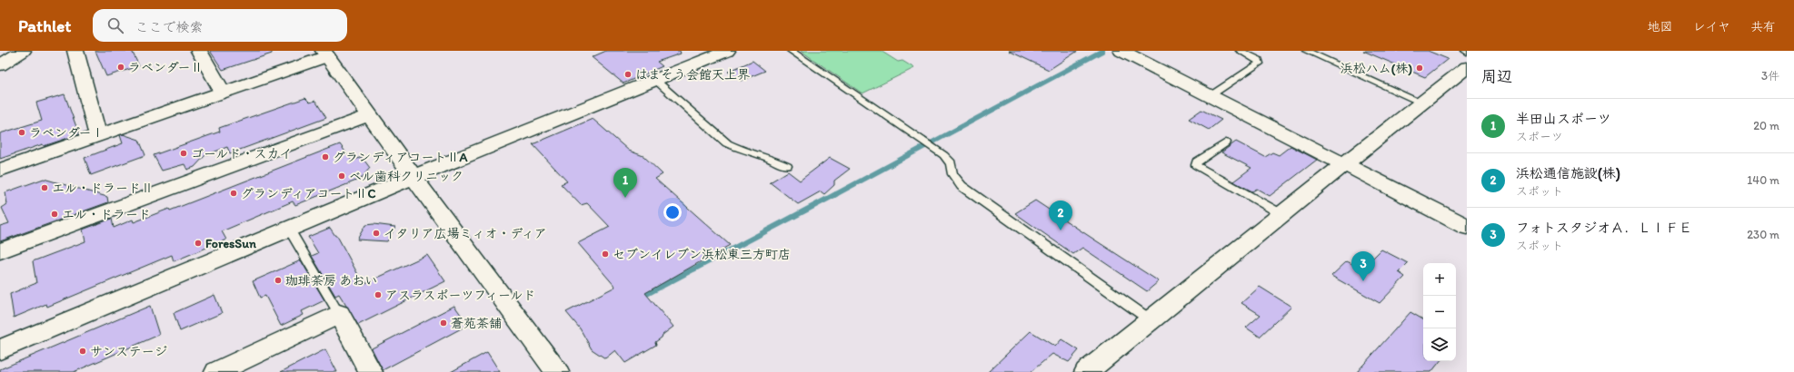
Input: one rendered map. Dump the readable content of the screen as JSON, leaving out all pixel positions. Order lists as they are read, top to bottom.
{
  "places": [
    "ラベンダーⅡ",
    "浜松ハム(株)",
    "はまそう会館天上界",
    "ラベンダーⅠ",
    "ゴールド・スカイ",
    "グランディアコートⅡA",
    "ベル歯科クリニック",
    "エル・ドラードⅡ",
    "グランディアコートⅡC",
    "エル・ドラード",
    "イタリア広場ミィオ・ディア",
    "ForesSun",
    "セブンイレブン浜松東三方町店",
    "珈琲茶房 あおい",
    "アスラスポーツフィールド",
    "蒼苑茶舗",
    "サンステージ"
  ],
  "page": {
    "header": "Pathlet",
    "search": "ここで検索",
    "nav": ["地図", "レイヤ", "共有"],
    "heading": ["周辺", "3件"],
    "list": [
      {
        "mark": "1",
        "name": "半田山スポーツ",
        "note": "スポーツ",
        "value": "20 m"
      },
      {
        "mark": "2",
        "name": "浜松通信施設(株)",
        "note": "スポット",
        "value": "140 m"
      },
      {
        "mark": "3",
        "name": "フォトスタジオＡ．ＬＩＦＥ",
        "note": "スポット",
        "value": "230 m"
      }
    ],
    "pins": ["1", "2", "3"],
    "map_buttons": ["+", "−"]
  }
}
